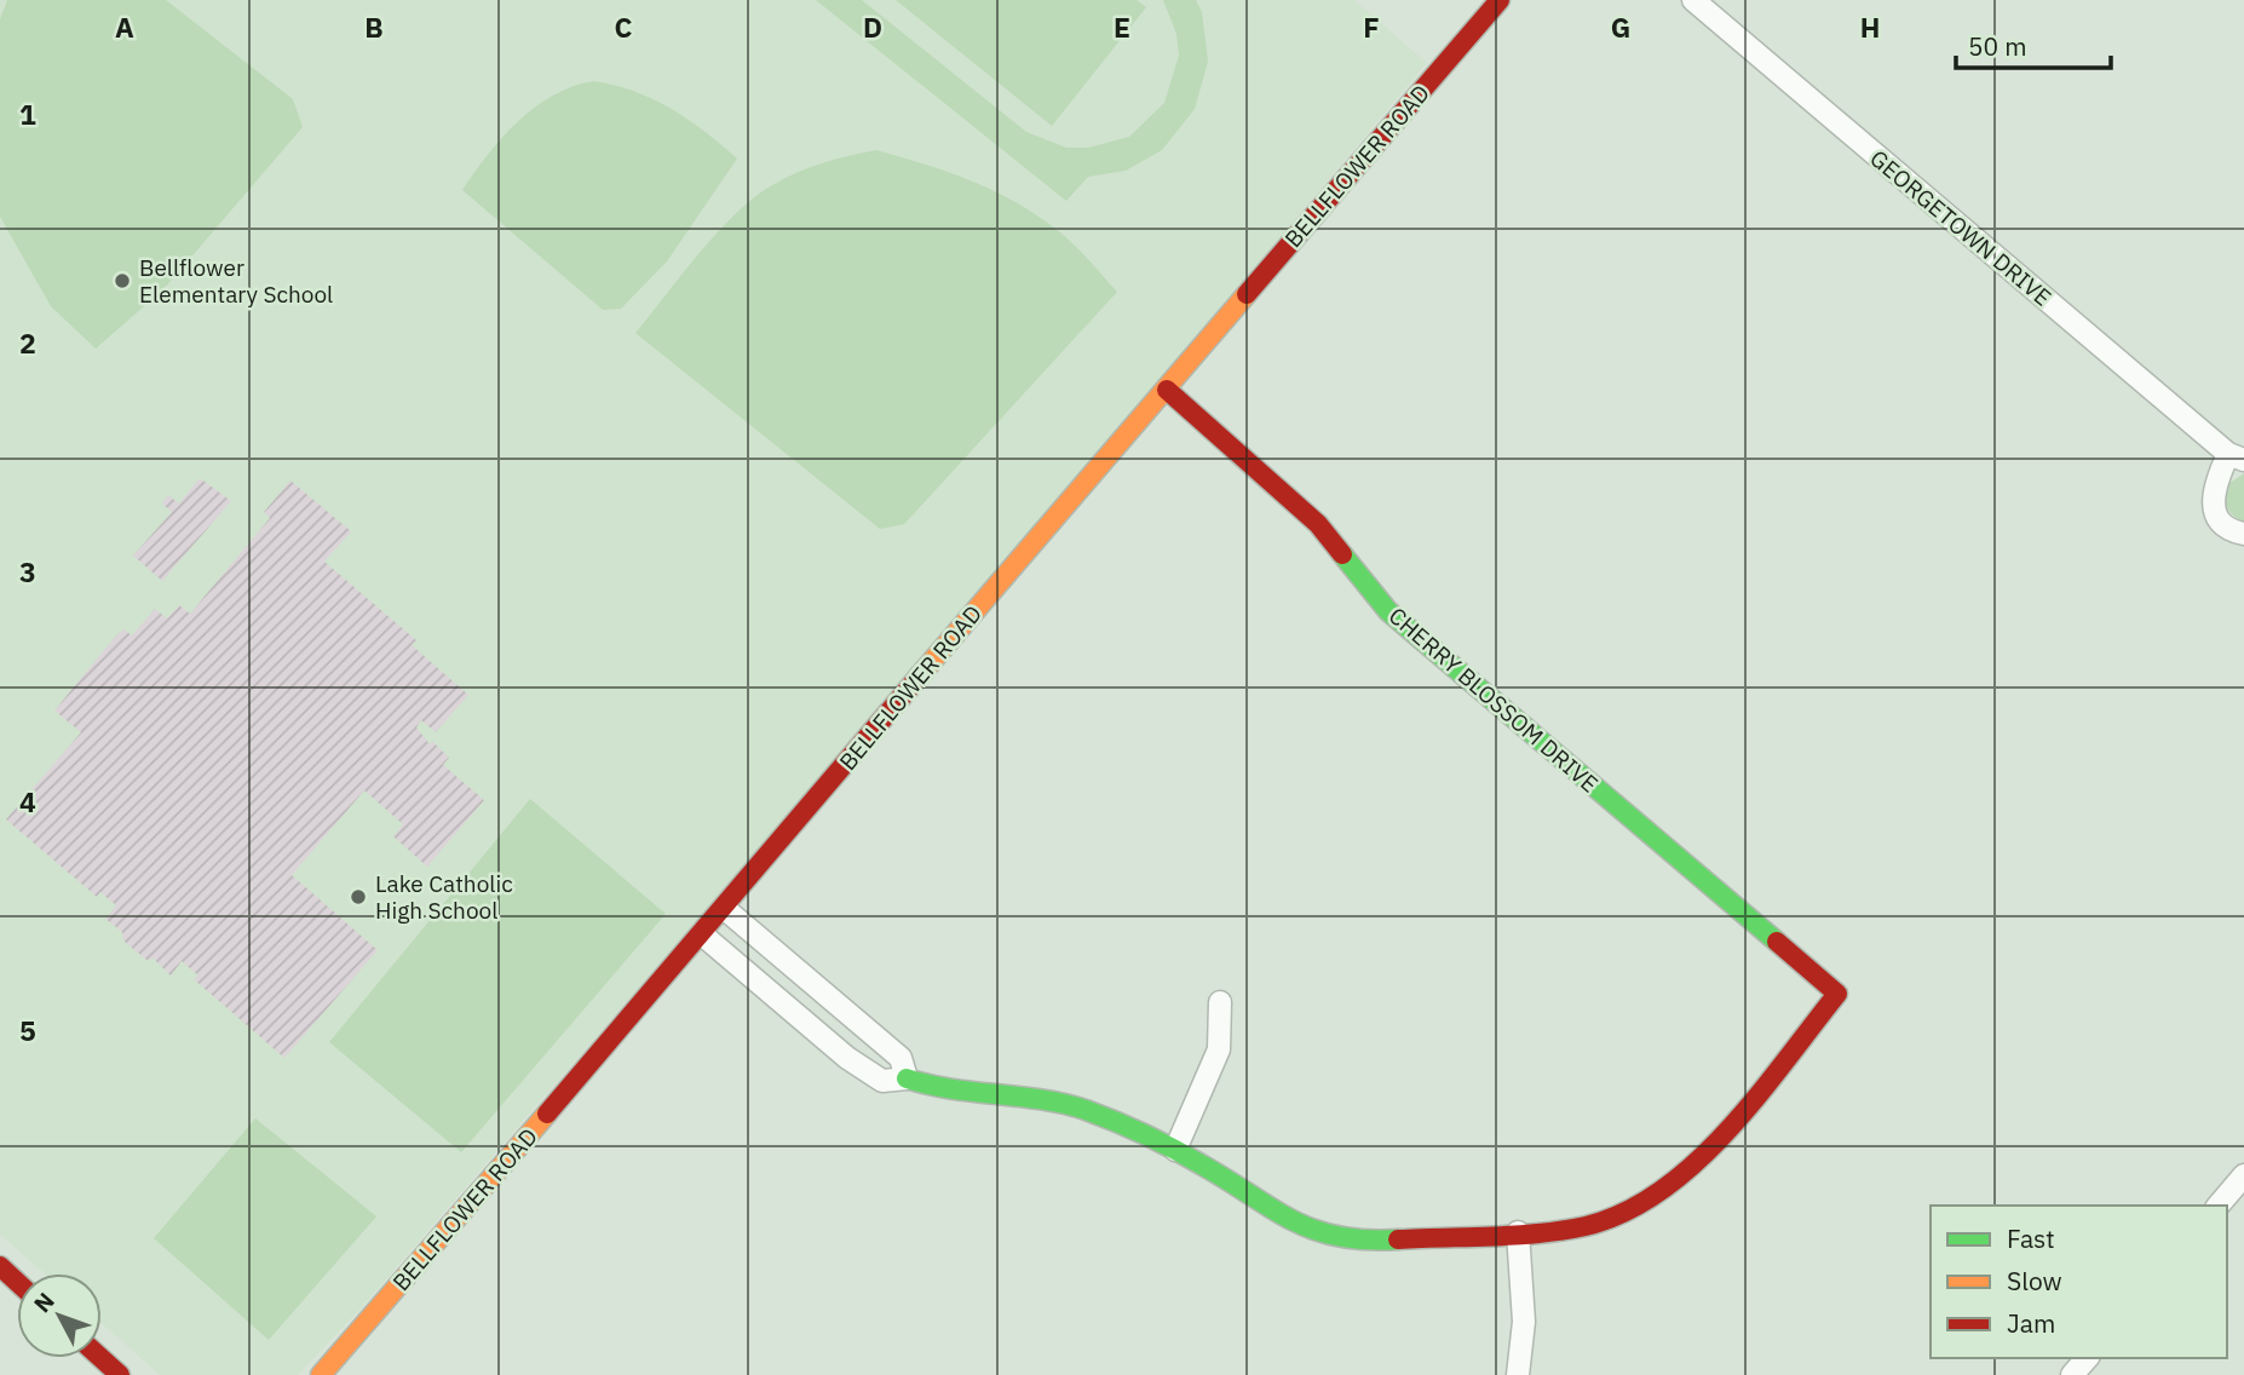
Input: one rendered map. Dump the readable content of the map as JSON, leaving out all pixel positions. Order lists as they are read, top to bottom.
{
  "streets": {
    "street": ["BELLFLOWER ROAD", "GEORGETOWN DRIVE", "CHERRY BLOSSOM DRIVE"]
  },
  "crossings": [
    ["BELLFLOWER ROAD", "CHERRY BLOSSOM DRIVE"]
  ],
  "places": ["Bellflower Elementary School", "Lake Catholic High School"],
  "legend": ["Fast", "Slow", "Jam"],
  "scale_bar": "50 m",
  "north": "top left",
  "grid": {
    "columns": [
      "A",
      "B",
      "C",
      "D",
      "E",
      "F",
      "G",
      "H"
    ],
    "rows": [
      "1",
      "2",
      "3",
      "4",
      "5"
    ]
  }
}
